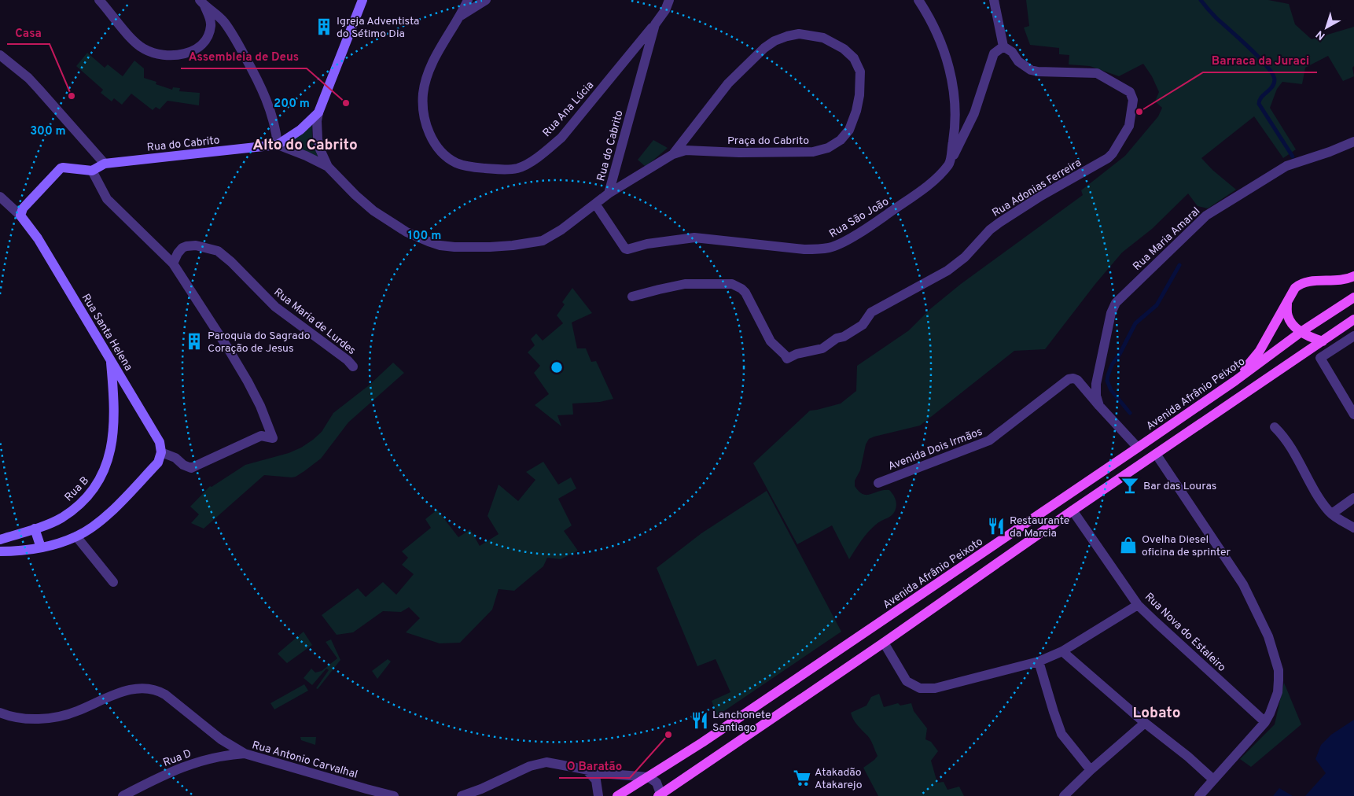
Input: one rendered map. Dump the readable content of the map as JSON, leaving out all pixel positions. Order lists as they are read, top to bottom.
{
  "streets": {
    "main road": ["Avenida Afrânio Peixoto"],
    "street": [
      "Rua Ana Lúcia",
      "Praça do Cabrito",
      "Rua do Cabrito",
      "Rua Adonias Ferreira",
      "Rua São João",
      "Rua Maria Amaral",
      "Rua Maria de Lurdes",
      "Rua Santa Helena",
      "Avenida Dois Irmãos",
      "Rua B",
      "Rua Nova do Estaleiro",
      "Rua D",
      "Rua Antonio Carvalhal"
    ]
  },
  "crossings": [
    ["Rua Ana Lúcia", "Rua do Cabrito"],
    ["Praça do Cabrito", "Rua do Cabrito"],
    ["Rua do Cabrito", "Rua São João"],
    ["Rua Maria Amaral", "Avenida Dois Irmãos"],
    ["Rua Santa Helena", "Rua B"],
    ["Avenida Afrânio Peixoto", "Avenida Dois Irmãos"],
    ["Rua D", "Rua Antonio Carvalhal"]
  ],
  "districts": ["Alto do Cabrito", "Lobato"],
  "places": {
    "building": ["Igreja Adventista do Sétimo Dia", "Paroquia do Sagrado Coração de Jesus"],
    "other": [
      "Casa",
      "Assembleia de Deus",
      "Barraca da Juraci",
      "O Baratão"
    ],
    "bar": ["Bar das Louras"],
    "restaurant": ["Restaurante da Marcia", "Lanchonete Santiago"],
    "shop": ["Ovelha Diesel oficina de sprinter"],
    "supermarket": ["Atakadão Atakarejo"]
  },
  "north": "bottom left",
  "rings": ["200 m", "300 m", "100 m"]
}
